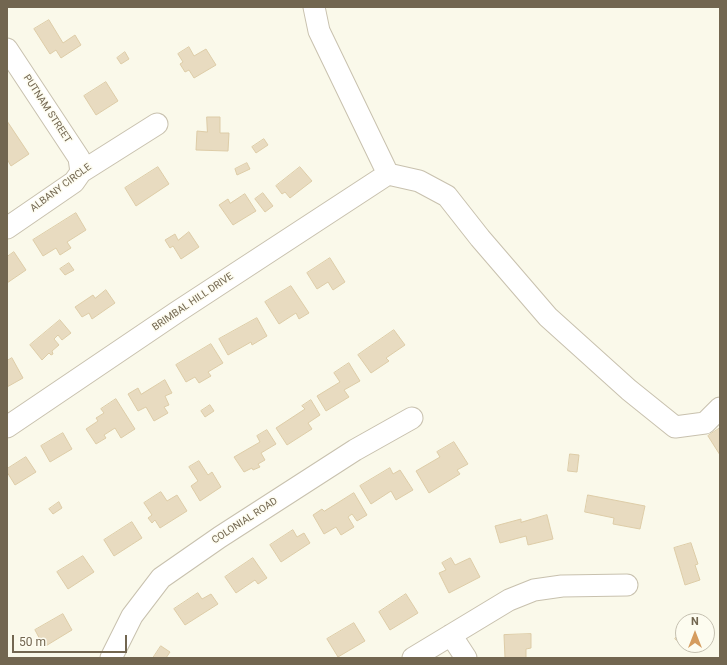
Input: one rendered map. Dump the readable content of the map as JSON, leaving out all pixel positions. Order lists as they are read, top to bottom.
{
  "streets": {
    "street": [
      "PUTNAM STREET",
      "ALBANY CIRCLE",
      "BRIMBAL HILL DRIVE",
      "COLONIAL ROAD"
    ]
  },
  "crossings": [
    ["PUTNAM STREET", "ALBANY CIRCLE"]
  ],
  "scale_bar": "50 m",
  "north": "top"
}
